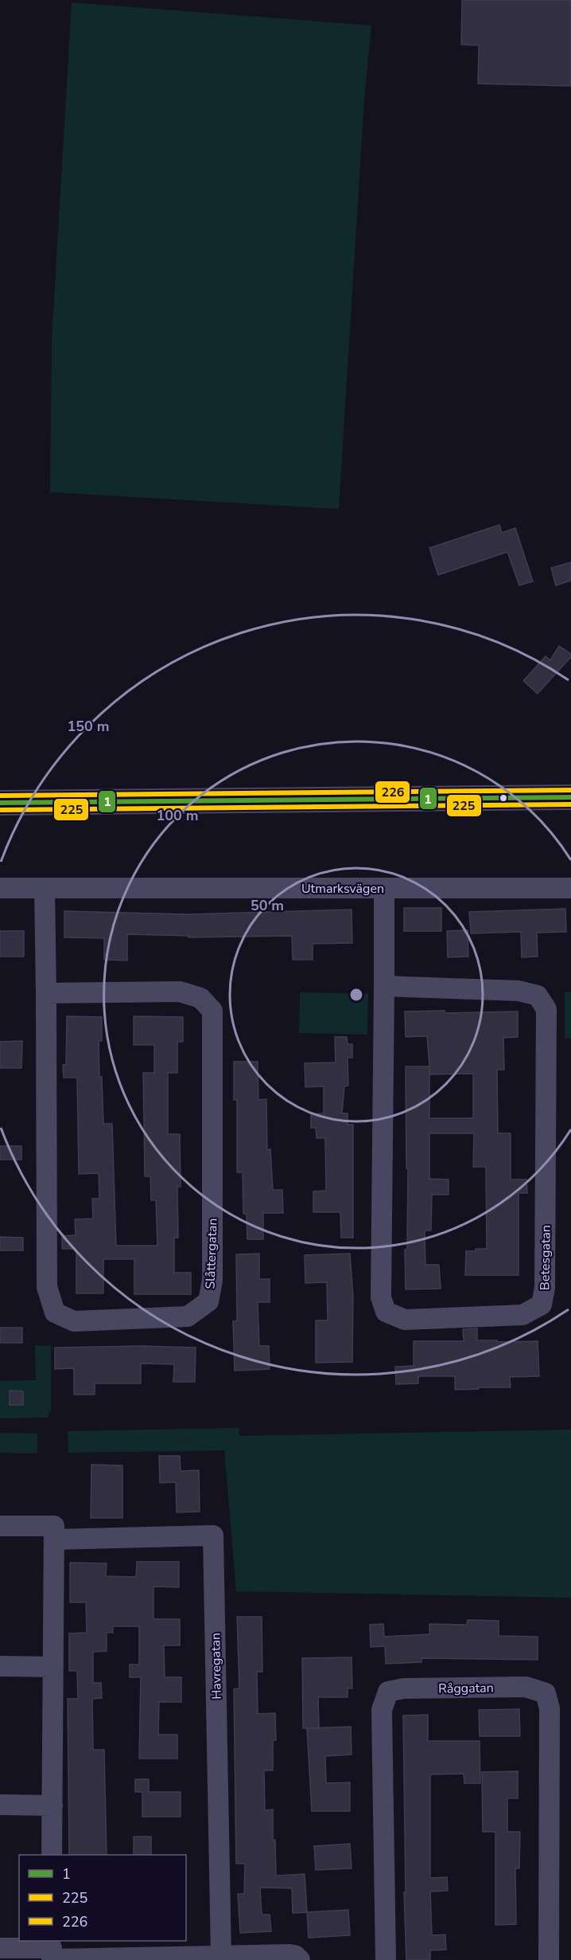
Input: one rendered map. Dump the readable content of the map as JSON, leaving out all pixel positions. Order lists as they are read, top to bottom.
{
  "streets": {
    "street": [
      "Utmarksvägen",
      "Slåttergatan",
      "Betesgatan",
      "Havregatan",
      "Råggatan"
    ]
  },
  "crossings": [
    ["Utmarksvägen", "Slåttergatan"],
    ["Utmarksvägen", "Betesgatan"]
  ],
  "lines": ["transit line 226", "transit line 1", "transit line 225"],
  "legend": ["1", "225", "226"],
  "rings": ["150 m", "100 m", "50 m"]
}
